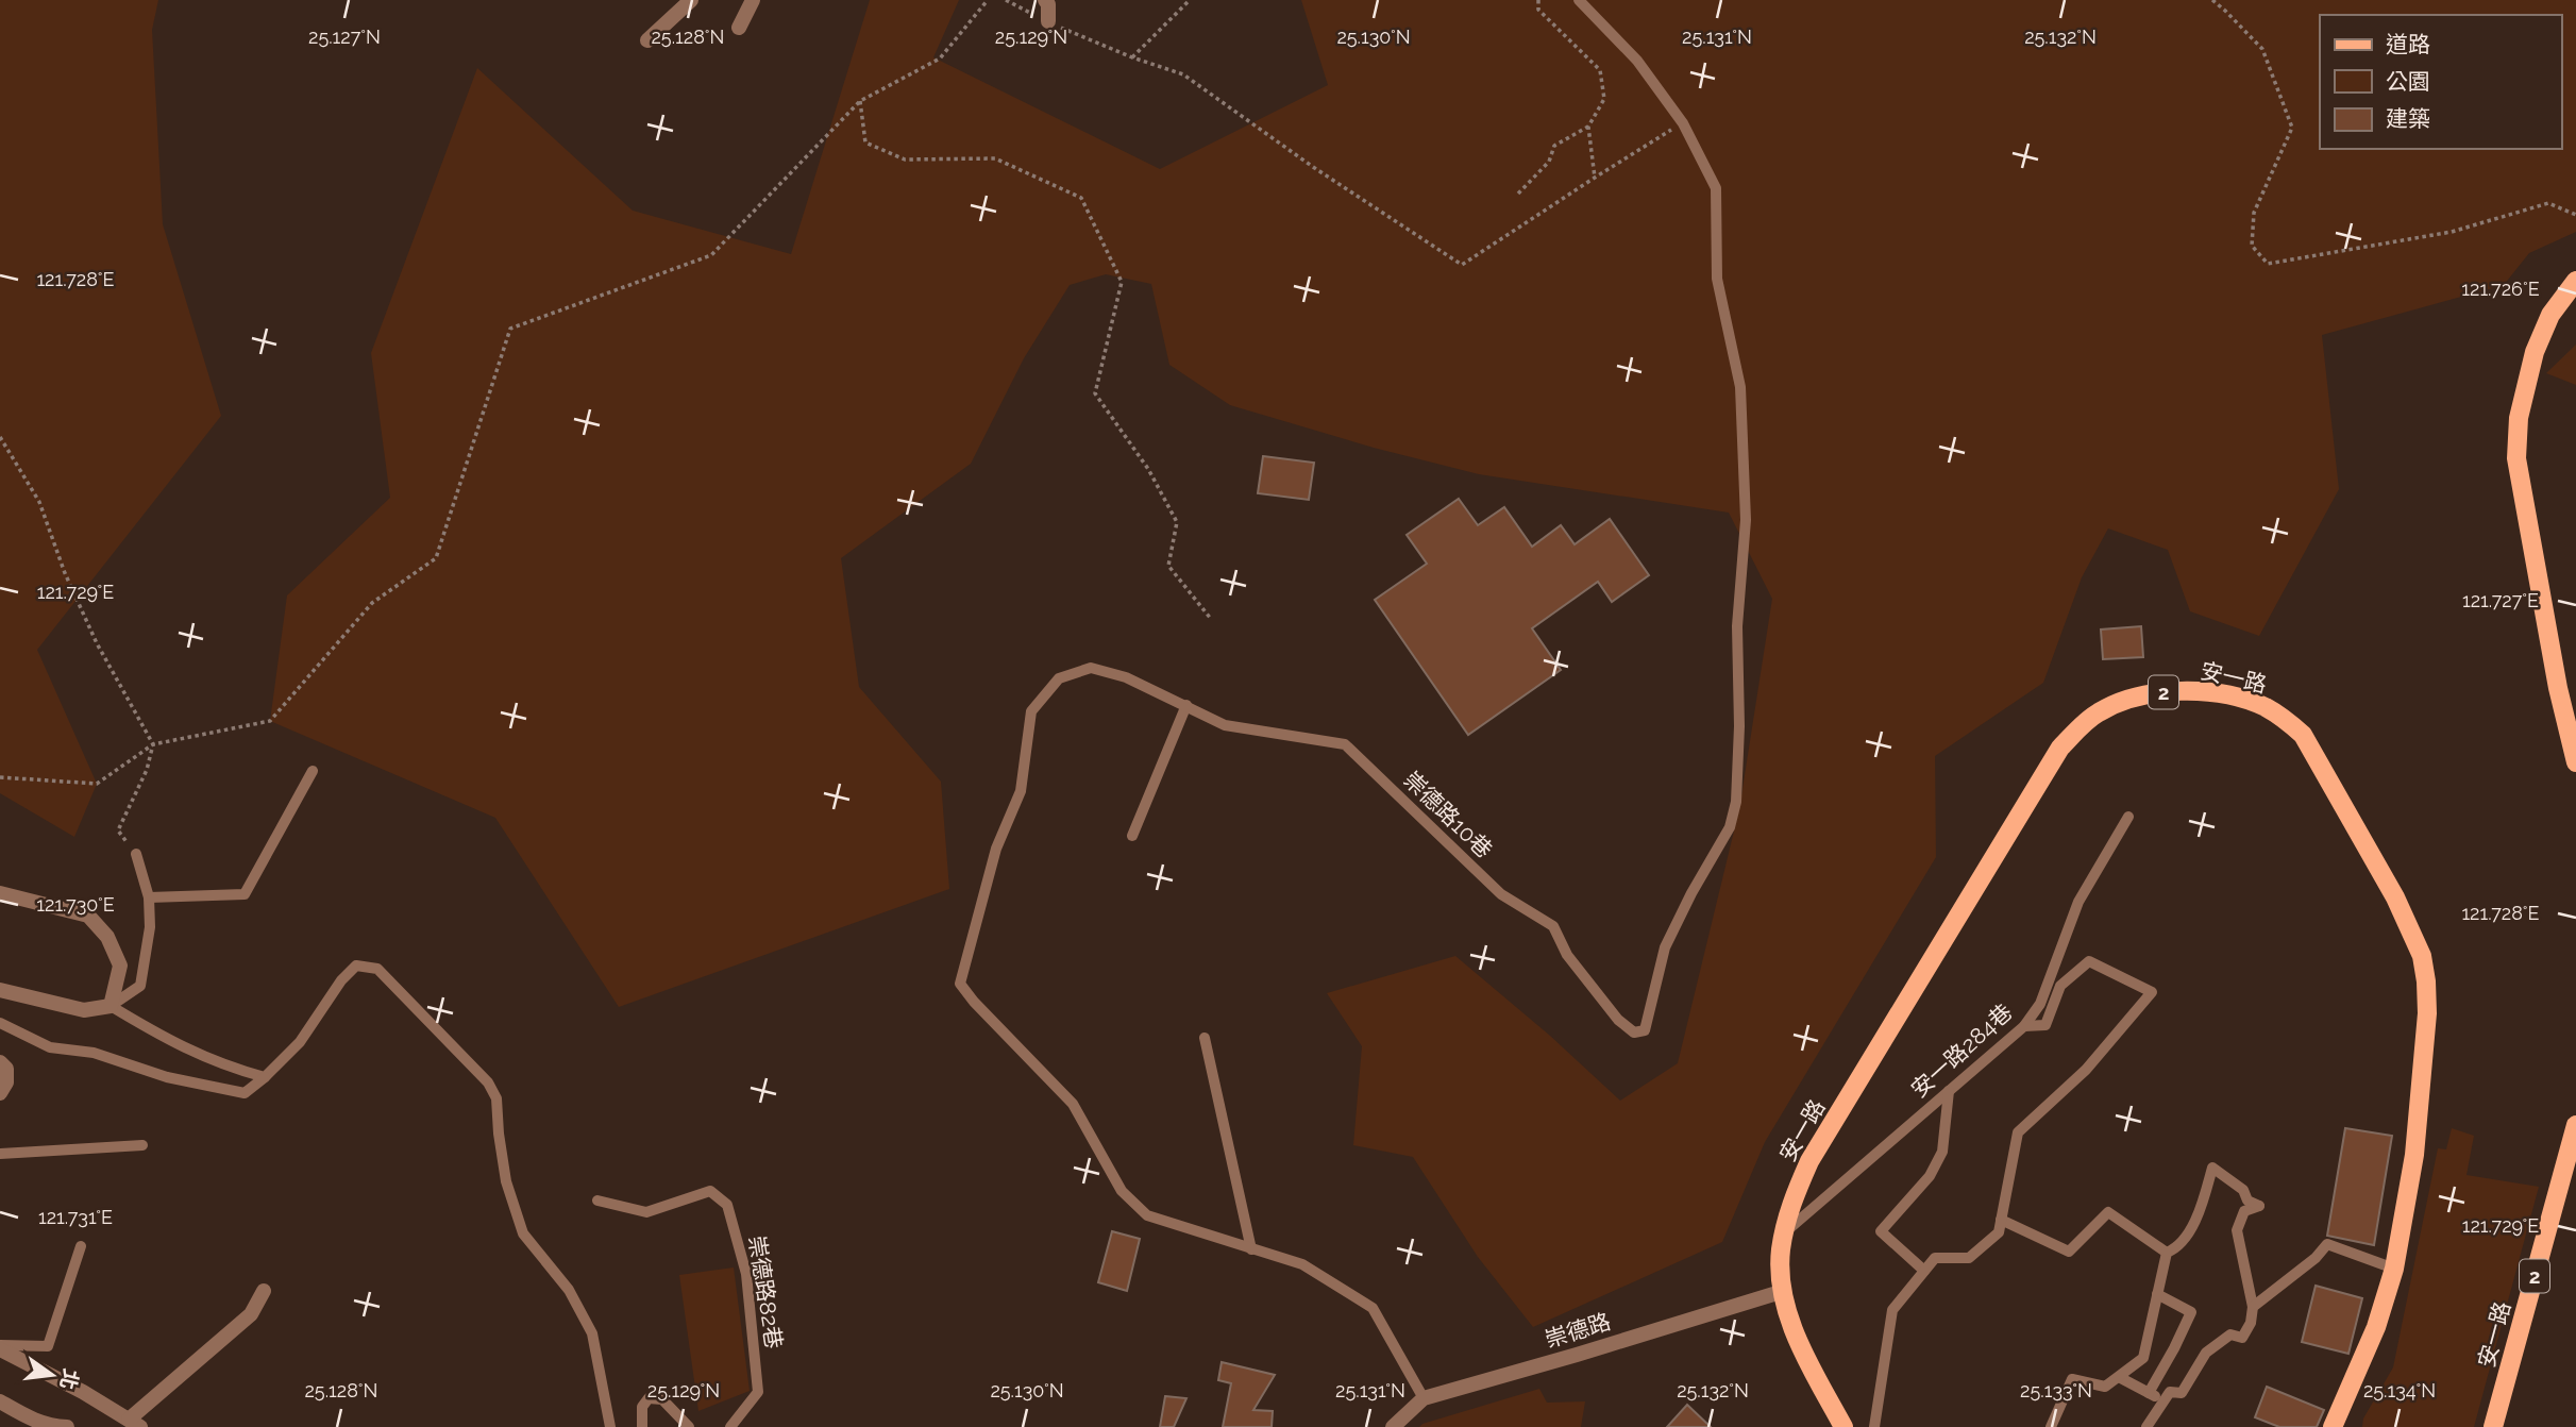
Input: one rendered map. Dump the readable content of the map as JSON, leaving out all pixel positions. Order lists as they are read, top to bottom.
{
  "streets": {
    "main road": ["安一路", "2"],
    "street": ["崇德路"],
    "lane": ["崇德路10巷", "安一路284巷", "崇德路82巷"]
  },
  "crossings": [
    ["安一路", "安一路284巷"],
    ["安一路", "崇德路"],
    ["崇德路10巷", "崇德路"]
  ],
  "legend": ["道路", "公園", "建築"],
  "north": "right",
  "coordinates": [
    "25.127°N",
    "25.128°N",
    "25.129°N",
    "25.130°N",
    "25.131°N",
    "25.132°N",
    "121.728°E",
    "121.726°E",
    "121.729°E",
    "121.727°E",
    "121.730°E",
    "121.731°E",
    "25.133°N",
    "25.134°N"
  ]
}
